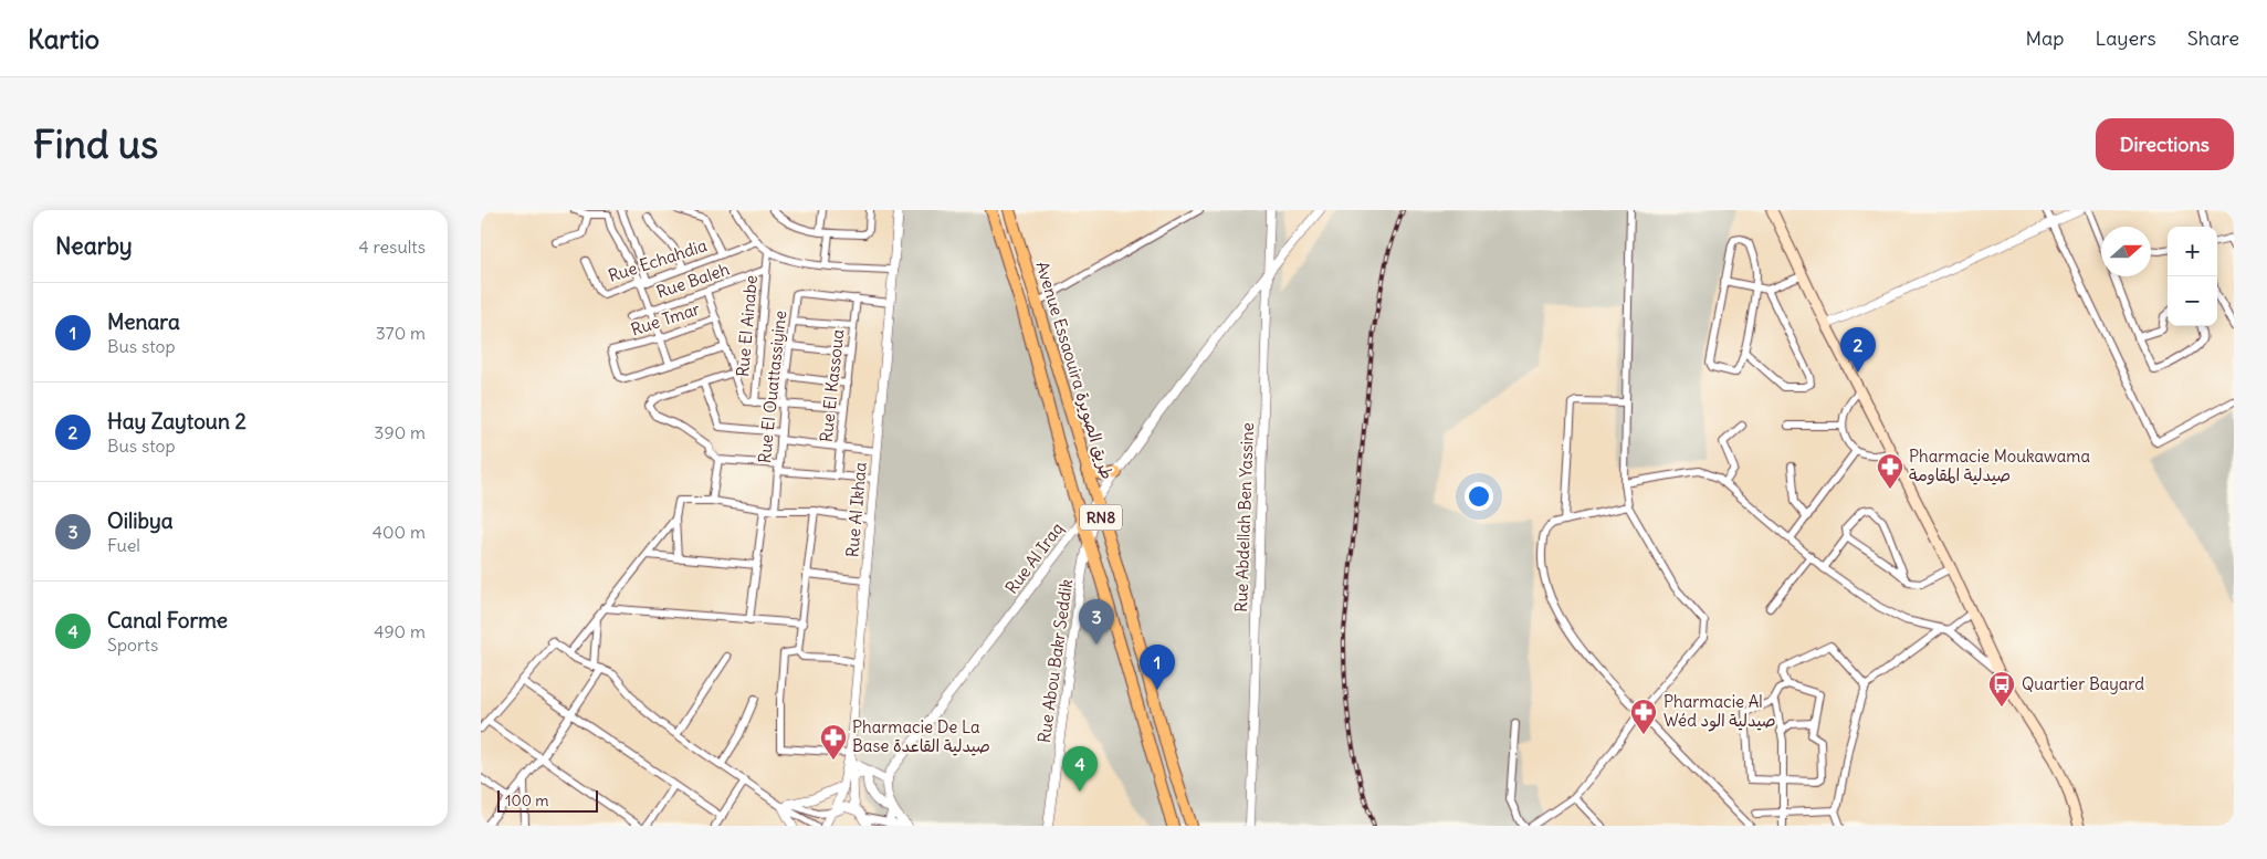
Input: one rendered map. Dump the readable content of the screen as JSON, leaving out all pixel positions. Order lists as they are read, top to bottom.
{
  "streets": {
    "main road": ["Avenue Essaouira طريق الصويرة", "RN8"],
    "street": [
      "Rue Echahdia",
      "Rue Baleh",
      "Rue Tmar",
      "Rue El Ainabe",
      "Rue El Kassoua",
      "Rue El Ouattassiyine",
      "Rue Al Ikhaa",
      "Rue Abdellah Ben Yassine",
      "Rue Al Iraq",
      "Rue Abou Bakr Seddik"
    ]
  },
  "crossings": [
    ["Rue Baleh", "Rue El Ainabe"],
    ["Avenue Essaouira طريق الصويرة", "Rue Al Iraq"],
    ["Avenue Essaouira طريق الصويرة", "Rue Abou Bakr Seddik"],
    ["Rue El Kassoua", "Rue El Ouattassiyine"],
    ["Rue El Ouattassiyine", "Rue Al Ikhaa"],
    ["Rue Abdellah Ben Yassine", "Rue Al Iraq"],
    ["Rue Al Iraq", "Rue Abou Bakr Seddik"]
  ],
  "places": {
    "pharmacy": ["Pharmacie Moukawama صيدلية المقاومة", "Pharmacie Al Wéd صيدلية الود", "Pharmacie De La Base صيدلية القاعدة"],
    "bus stop": ["Quartier Bayard"]
  },
  "scale_bar": "100 m",
  "north": "right",
  "page": {
    "header": "Kartio",
    "nav": ["Map", "Layers", "Share"],
    "buttons": "Directions",
    "title": "Find us",
    "heading": ["Nearby", "4 results"],
    "map_buttons": ["+", "−"],
    "list": [
      {
        "mark": "1",
        "name": "Menara",
        "note": "Bus stop",
        "value": "370 m"
      },
      {
        "mark": "2",
        "name": "Hay Zaytoun 2",
        "note": "Bus stop",
        "value": "390 m"
      },
      {
        "mark": "3",
        "name": "Oilibya",
        "note": "Fuel",
        "value": "400 m"
      },
      {
        "mark": "4",
        "name": "Canal Forme",
        "note": "Sports",
        "value": "490 m"
      }
    ],
    "pins": [
      "2",
      "3",
      "1",
      "4"
    ],
    "scale": "100 m"
  }
}
